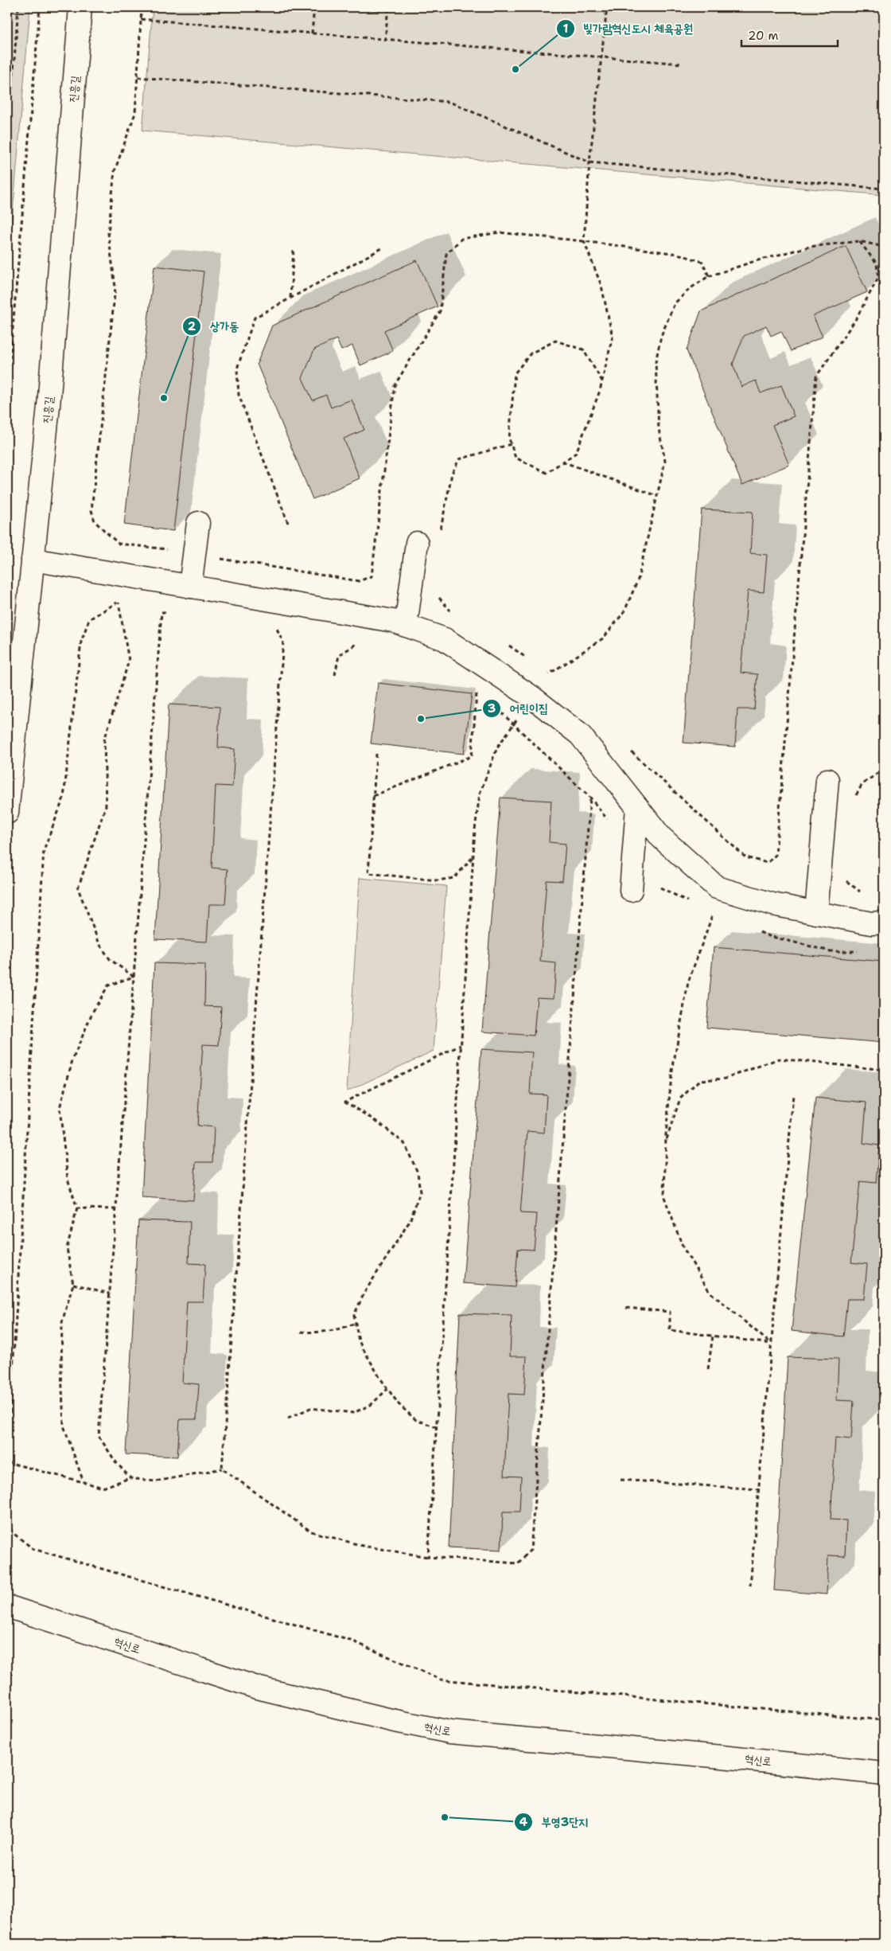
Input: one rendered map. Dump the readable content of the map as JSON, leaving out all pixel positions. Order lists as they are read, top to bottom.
{
  "streets": {
    "street": ["진흥길", "혁신로"]
  },
  "places": [
    "빛가람혁신도시 체육공원",
    "상가동",
    "어린이집",
    "부영3단지"
  ],
  "scale_bar": "20 m"
}
